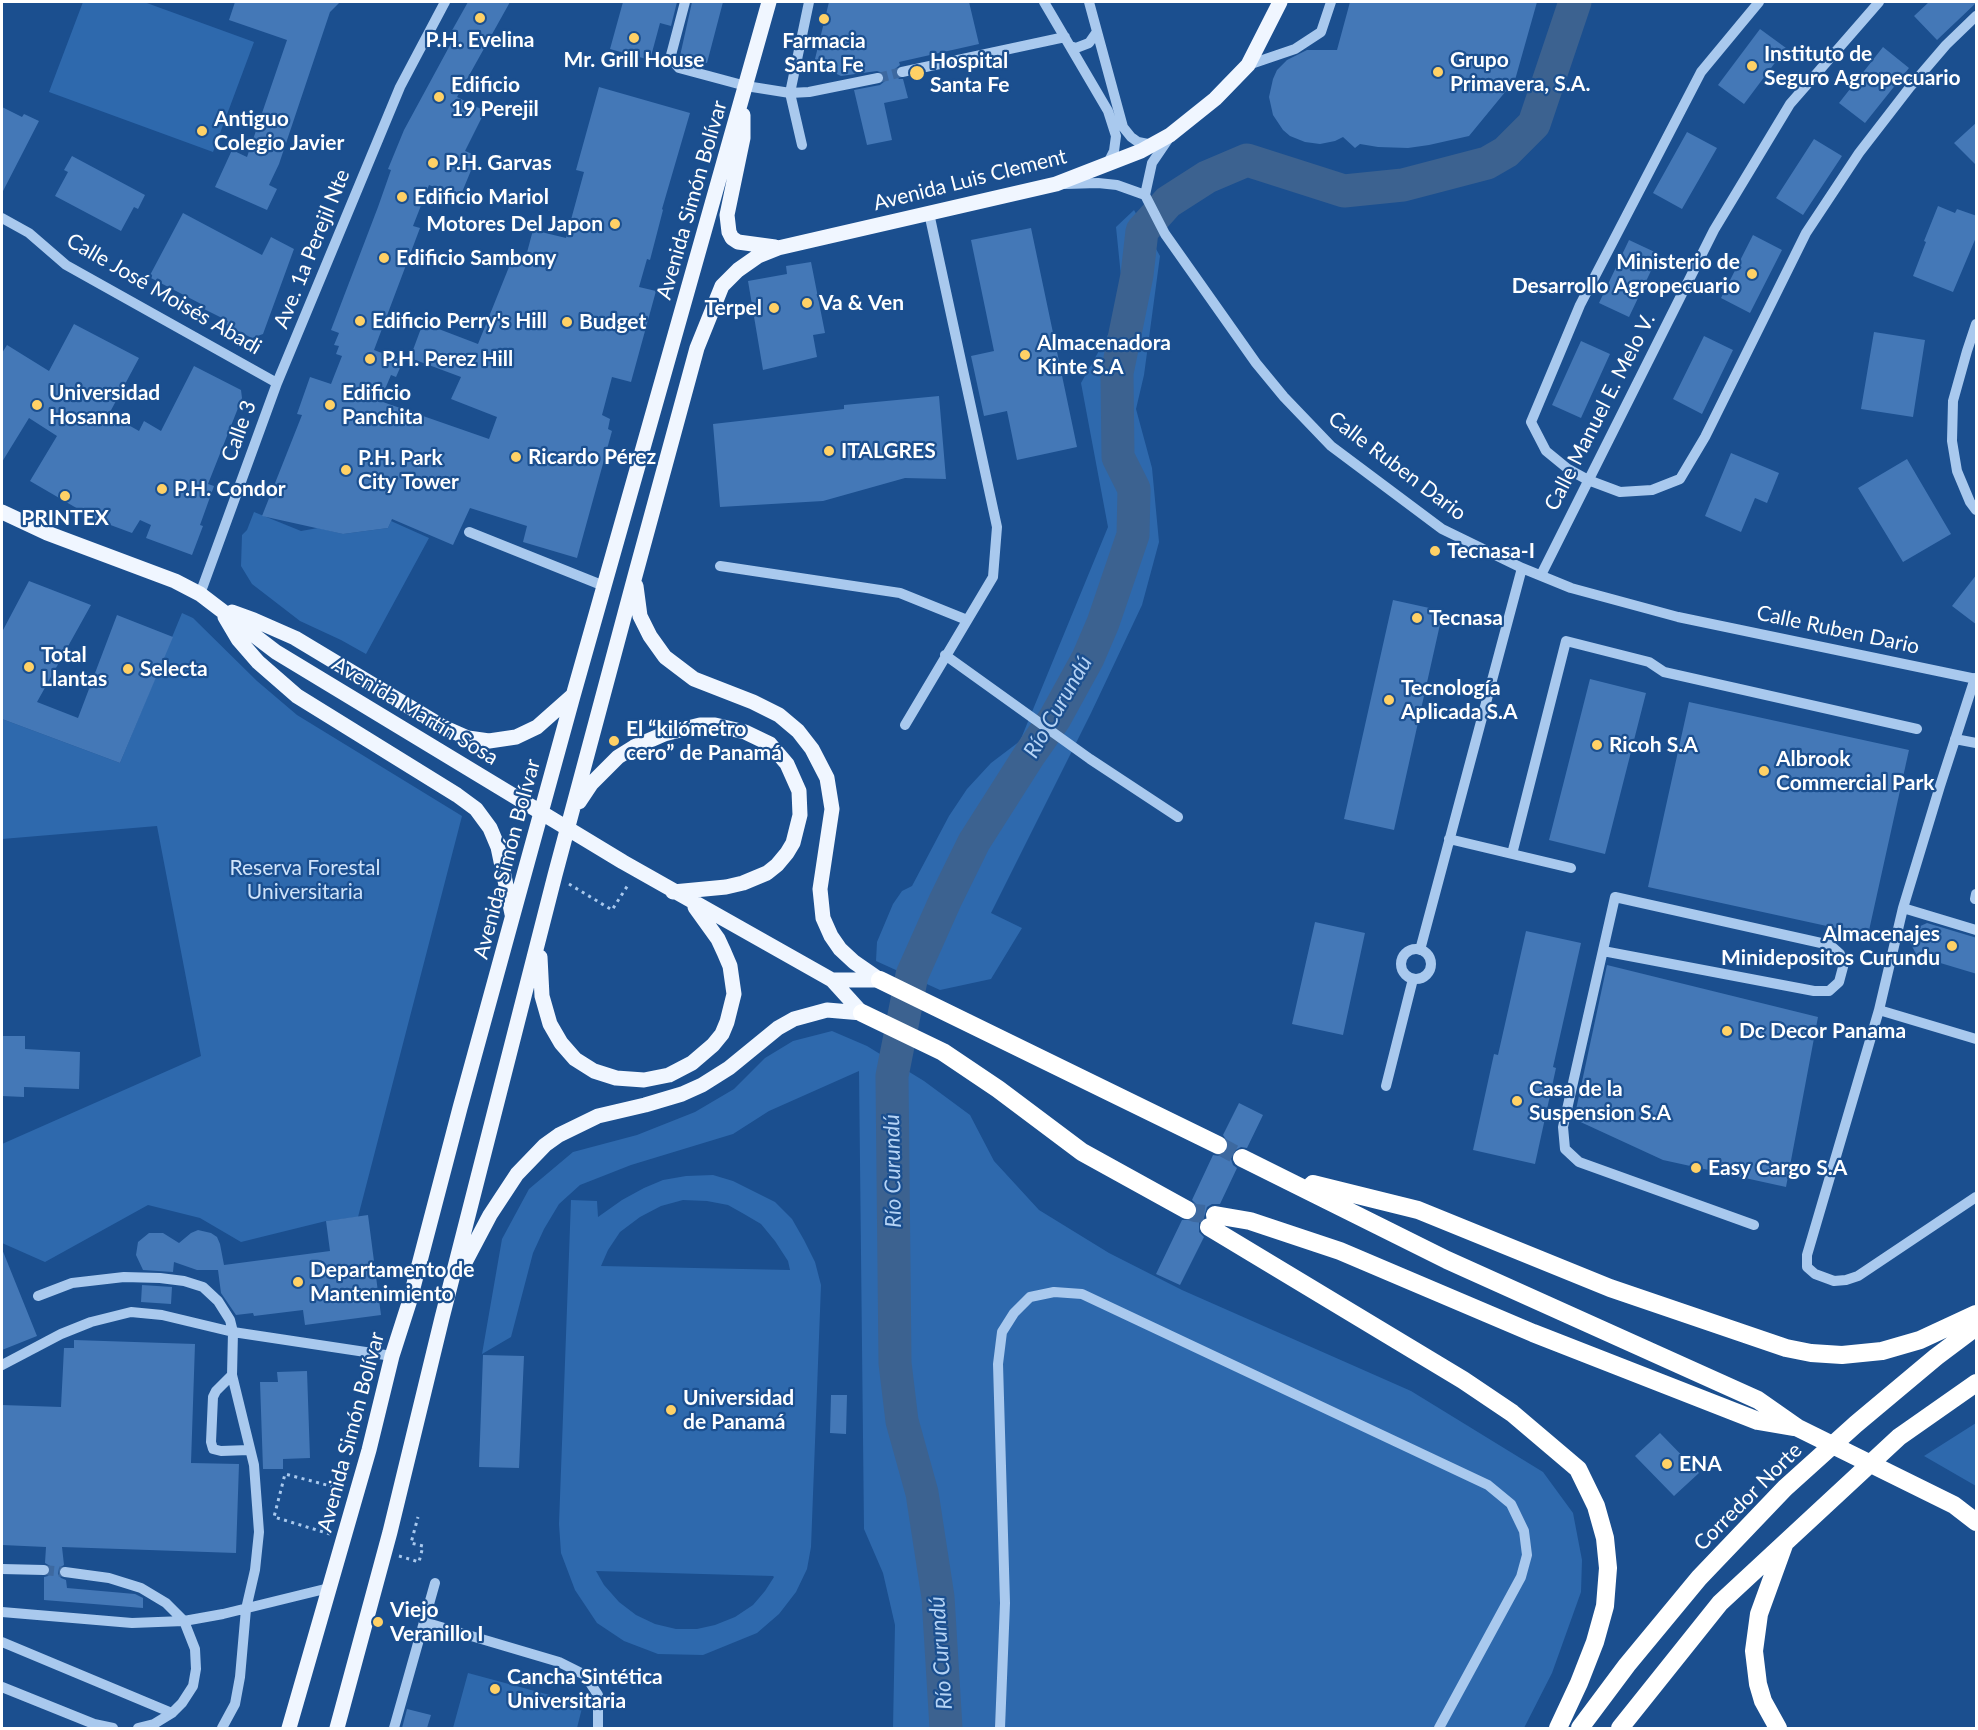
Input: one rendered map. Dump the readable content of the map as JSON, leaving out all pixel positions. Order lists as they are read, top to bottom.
{
  "streets": {
    "highway": ["Corredor Norte"],
    "main road": ["Avenida Luis Clement", "Avenida Simón Bolívar", "Avenida Martín Sosa"],
    "street": [
      "Ave. 1a Perejil Nte",
      "Calle José Moisés Abadi",
      "Calle Manuel E. Melo V.",
      "Calle 3",
      "Calle Ruben Dario"
    ]
  },
  "crossings": [
    ["Ave. 1a Perejil Nte", "Calle José Moisés Abadi"],
    ["Ave. 1a Perejil Nte", "Calle 3"],
    ["Calle José Moisés Abadi", "Calle 3"],
    ["Calle Manuel E. Melo V.", "Calle Ruben Dario"],
    ["Calle 3", "Avenida Martín Sosa"]
  ],
  "water": ["Río Curundú"],
  "parks": ["Reserva Forestal Universitaria"],
  "places": [
    "P.H. Evelina",
    "Farmacia Santa Fe",
    "Mr. Grill House",
    "Instituto de Seguro Agropecuario",
    "Grupo Primavera, S.A.",
    "Hospital Santa Fe",
    "Edificio 19 Perejil",
    "Antiguo Colegio Javier",
    "P.H. Garvas",
    "Edificio Mariol",
    "Motores Del Japon",
    "Edificio Sambony",
    "Ministerio de Desarrollo Agropecuario",
    "Va & Ven",
    "Terpel",
    "Edificio Perry's Hill",
    "Budget",
    "Almacenadora Kinte S.A",
    "P.H. Perez Hill",
    "Universidad Hosanna",
    "Edificio Panchita",
    "ITALGRES",
    "Ricardo Pérez",
    "P.H. Park City Tower",
    "P.H. Condor",
    "PRINTEX",
    "Tecnasa-I",
    "Tecnasa",
    "Total Llantas",
    "Selecta",
    "Tecnología Aplicada S.A",
    "El “kilómetro cero” de Panamá",
    "Ricoh S.A",
    "Albrook Commercial Park",
    "Almacenajes Minidepositos Curundu",
    "Dc Decor Panama",
    "Casa de la Suspension S.A",
    "Easy Cargo S.A",
    "Departamento de Mantenimiento",
    "Universidad de Panamá",
    "ENA",
    "Viejo Veranillo I",
    "Cancha Sintética Universitaria"
  ]
}
